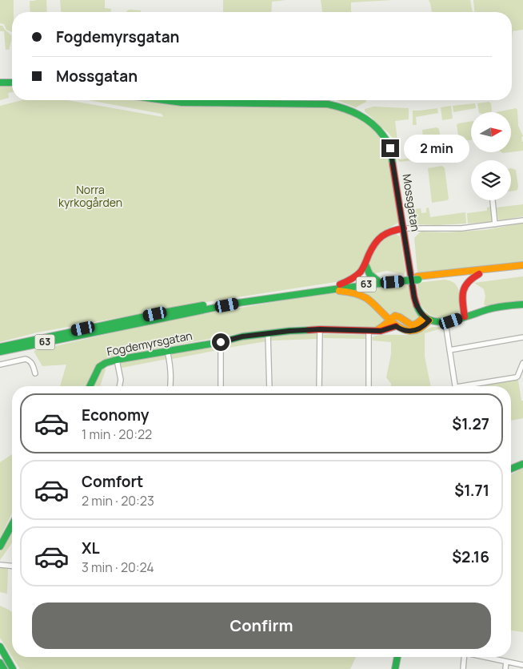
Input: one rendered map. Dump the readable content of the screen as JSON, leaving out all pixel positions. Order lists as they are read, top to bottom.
{
  "streets": {
    "main road": ["Mossgatan", "63", "Fogdemyrsgatan"]
  },
  "parks": ["Norra kyrkogården"],
  "north": "right",
  "page": {
    "banner": ["Fogdemyrsgatan", "Mossgatan"],
    "bubble": "2 min",
    "list": [
      {
        "name": "Economy",
        "note": "1 min · 20:22",
        "value": "$1.27"
      },
      {
        "name": "Comfort",
        "note": "2 min · 20:23",
        "value": "$1.71"
      },
      {
        "name": "XL",
        "note": "3 min · 20:24",
        "value": "$2.16"
      }
    ],
    "buttons": "Confirm"
  }
}
